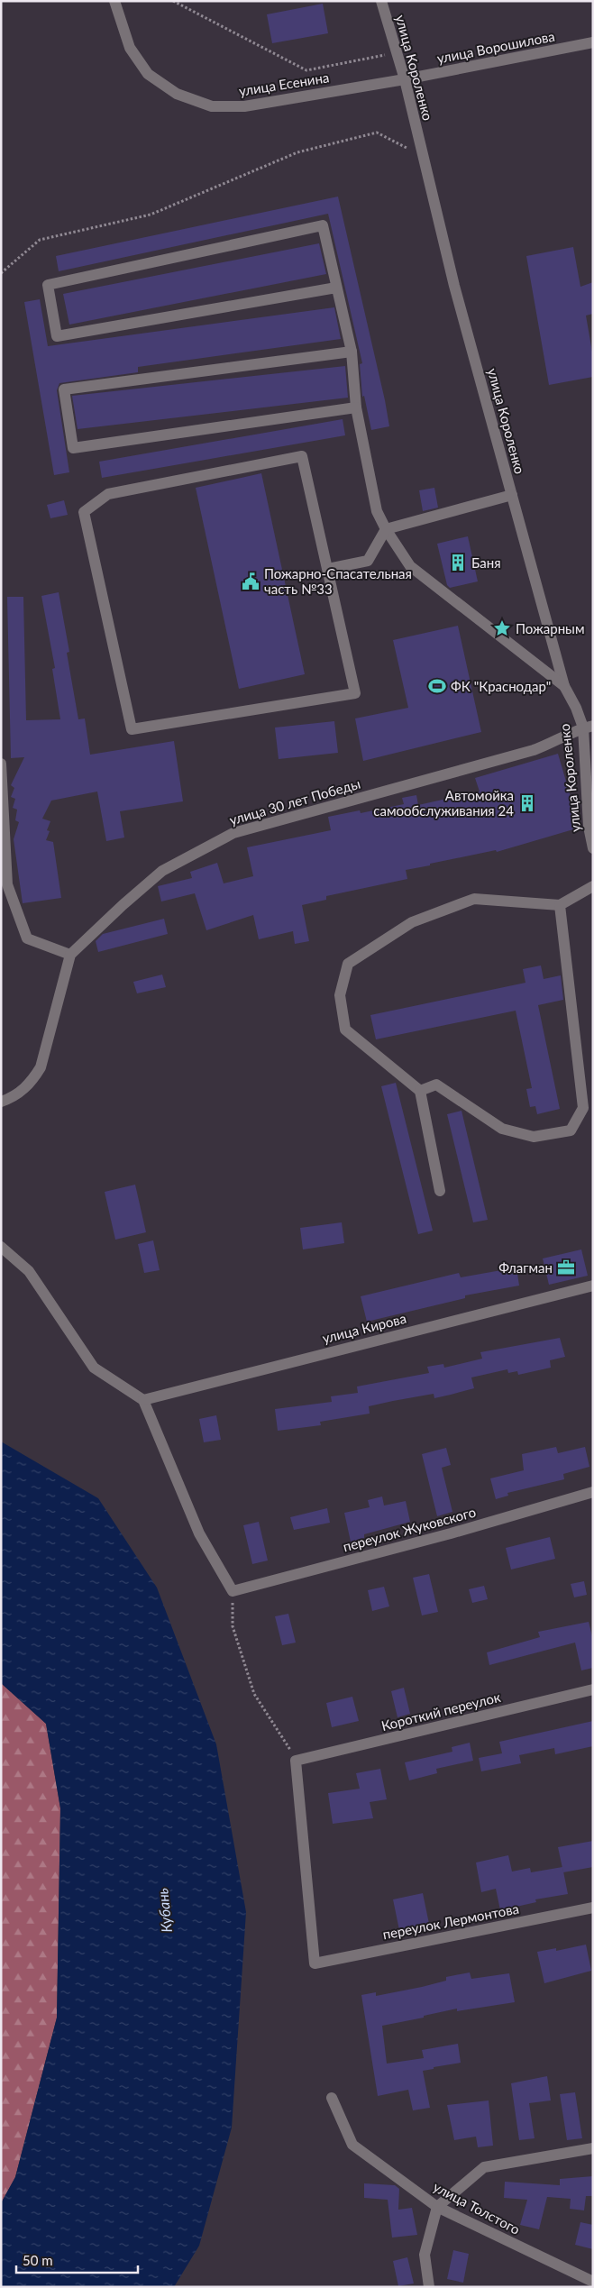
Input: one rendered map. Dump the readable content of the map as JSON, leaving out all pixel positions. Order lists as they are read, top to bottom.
{
  "streets": {
    "street": [
      "улица Ворошилова",
      "улица Короленко",
      "улица Есенина",
      "улица 30 лет Победы",
      "улица Кирова",
      "переулок Жуковского",
      "Короткий переулок",
      "переулок Лермонтова",
      "улица Толстого"
    ]
  },
  "crossings": [
    ["улица Ворошилова", "улица Короленко"],
    ["улица Ворошилова", "улица Есенина"],
    ["улица Короленко", "улица Есенина"],
    ["улица Короленко", "улица 30 лет Победы"],
    ["Короткий переулок", "переулок Лермонтова"]
  ],
  "water": ["Кубань"],
  "places": {
    "building": ["Баня", "Автомойка самообслуживания 24"],
    "public building": ["Пожарно-Спасательная часть №33"],
    "place": ["Пожарным"],
    "sports": ["ФК \"Краснодар\""],
    "office": ["Флагман"]
  },
  "scale_bar": "50 m"
}
